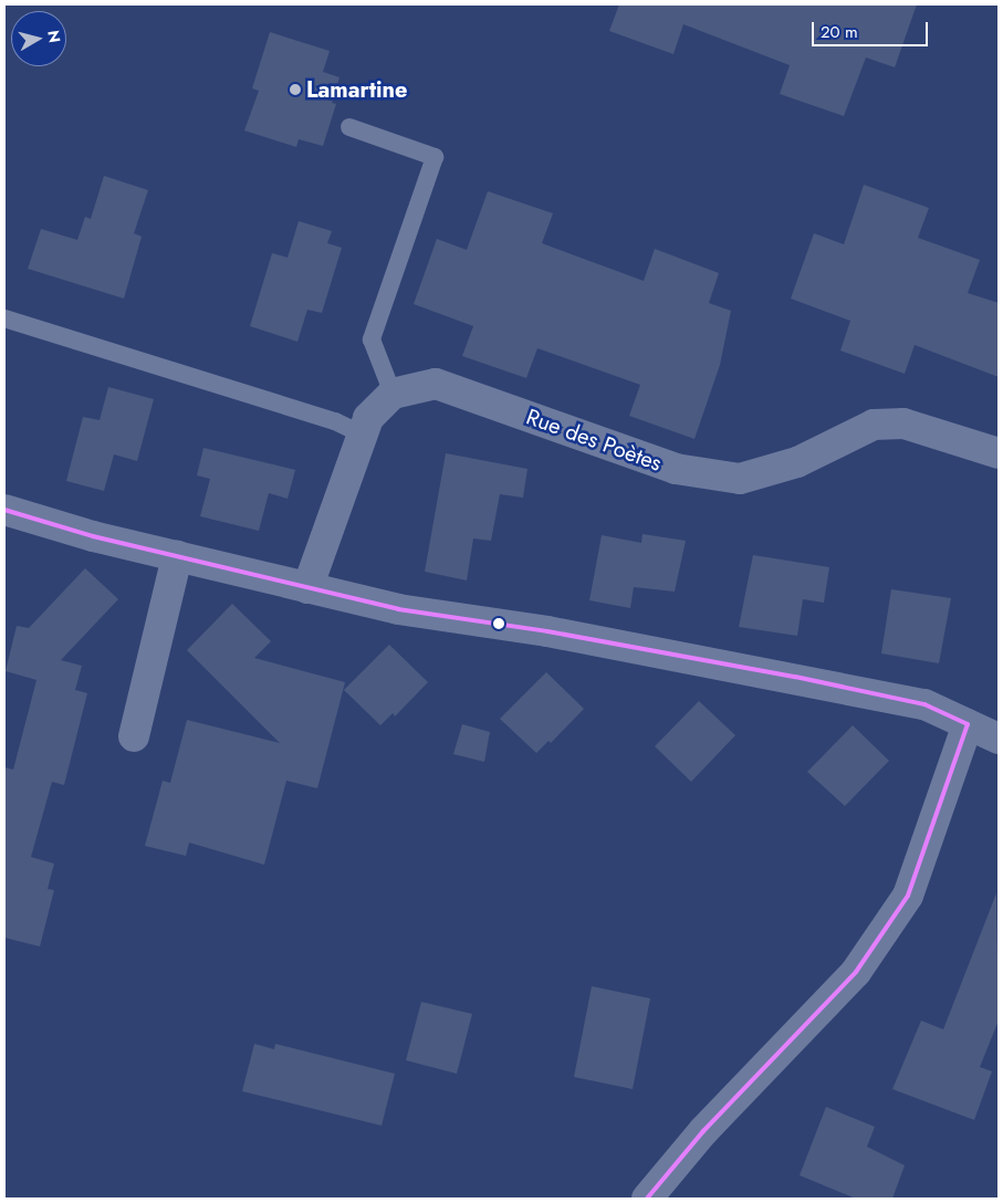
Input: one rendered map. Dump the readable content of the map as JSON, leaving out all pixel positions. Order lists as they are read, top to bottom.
{
  "streets": {
    "street": ["Rue des Poètes"]
  },
  "places": ["Lamartine"],
  "scale_bar": "20 m",
  "north": "right"
}
